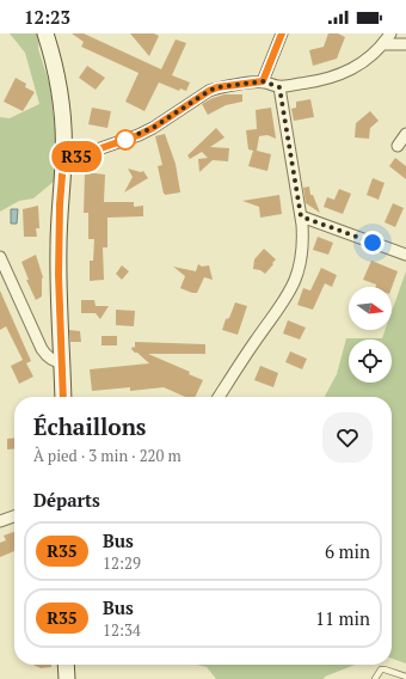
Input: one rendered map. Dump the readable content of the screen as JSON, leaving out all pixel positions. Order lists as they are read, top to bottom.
{
  "lines": ["bus line R35"],
  "north": "right",
  "page": {
    "status": "12:23",
    "on_map": "R35",
    "heading": [
      ["Échaillons", "À pied · 3 min · 220 m"],
      "Départs"
    ],
    "list": [
      {
        "mark": "R35",
        "name": "Bus",
        "note": "12:29",
        "value": "6 min"
      },
      {
        "mark": "R35",
        "name": "Bus",
        "note": "12:34",
        "value": "11 min"
      }
    ]
  }
}
